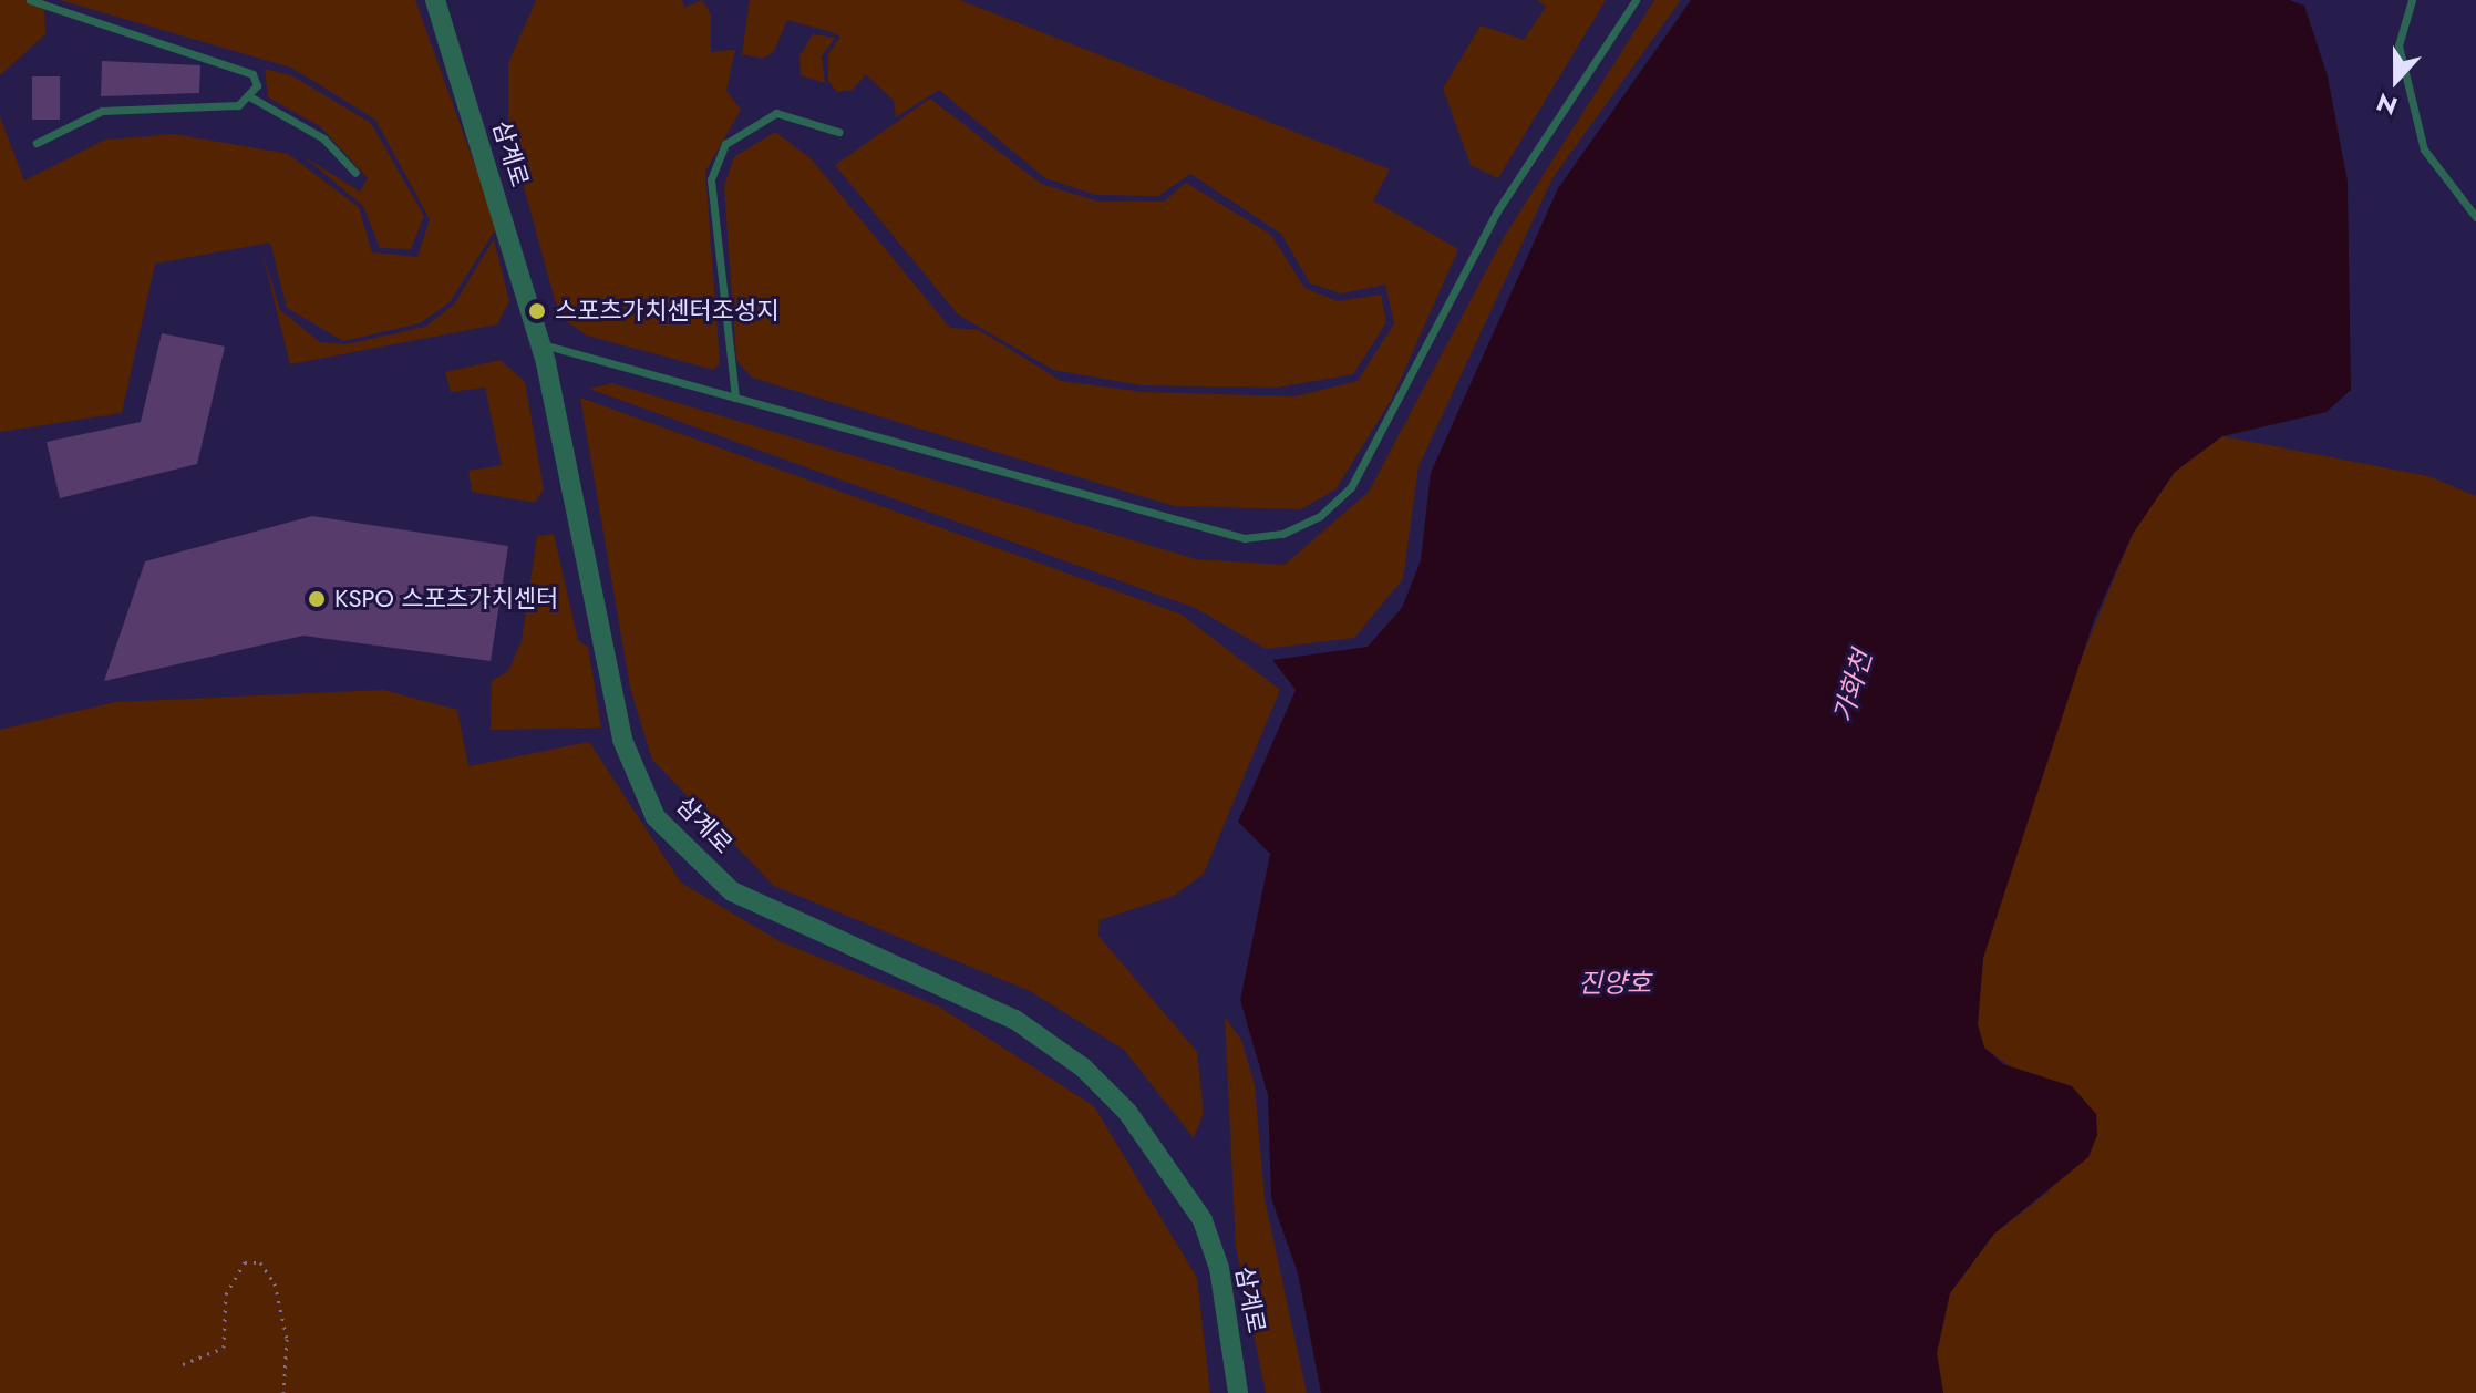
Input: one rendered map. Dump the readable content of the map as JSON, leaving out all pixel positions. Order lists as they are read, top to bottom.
{
  "streets": {
    "street": ["삼계로"]
  },
  "water": ["가화천", "진양호"],
  "places": ["스포츠가치센터조성지", "KSPO 스포츠가치센터"],
  "north": "bottom"
}
